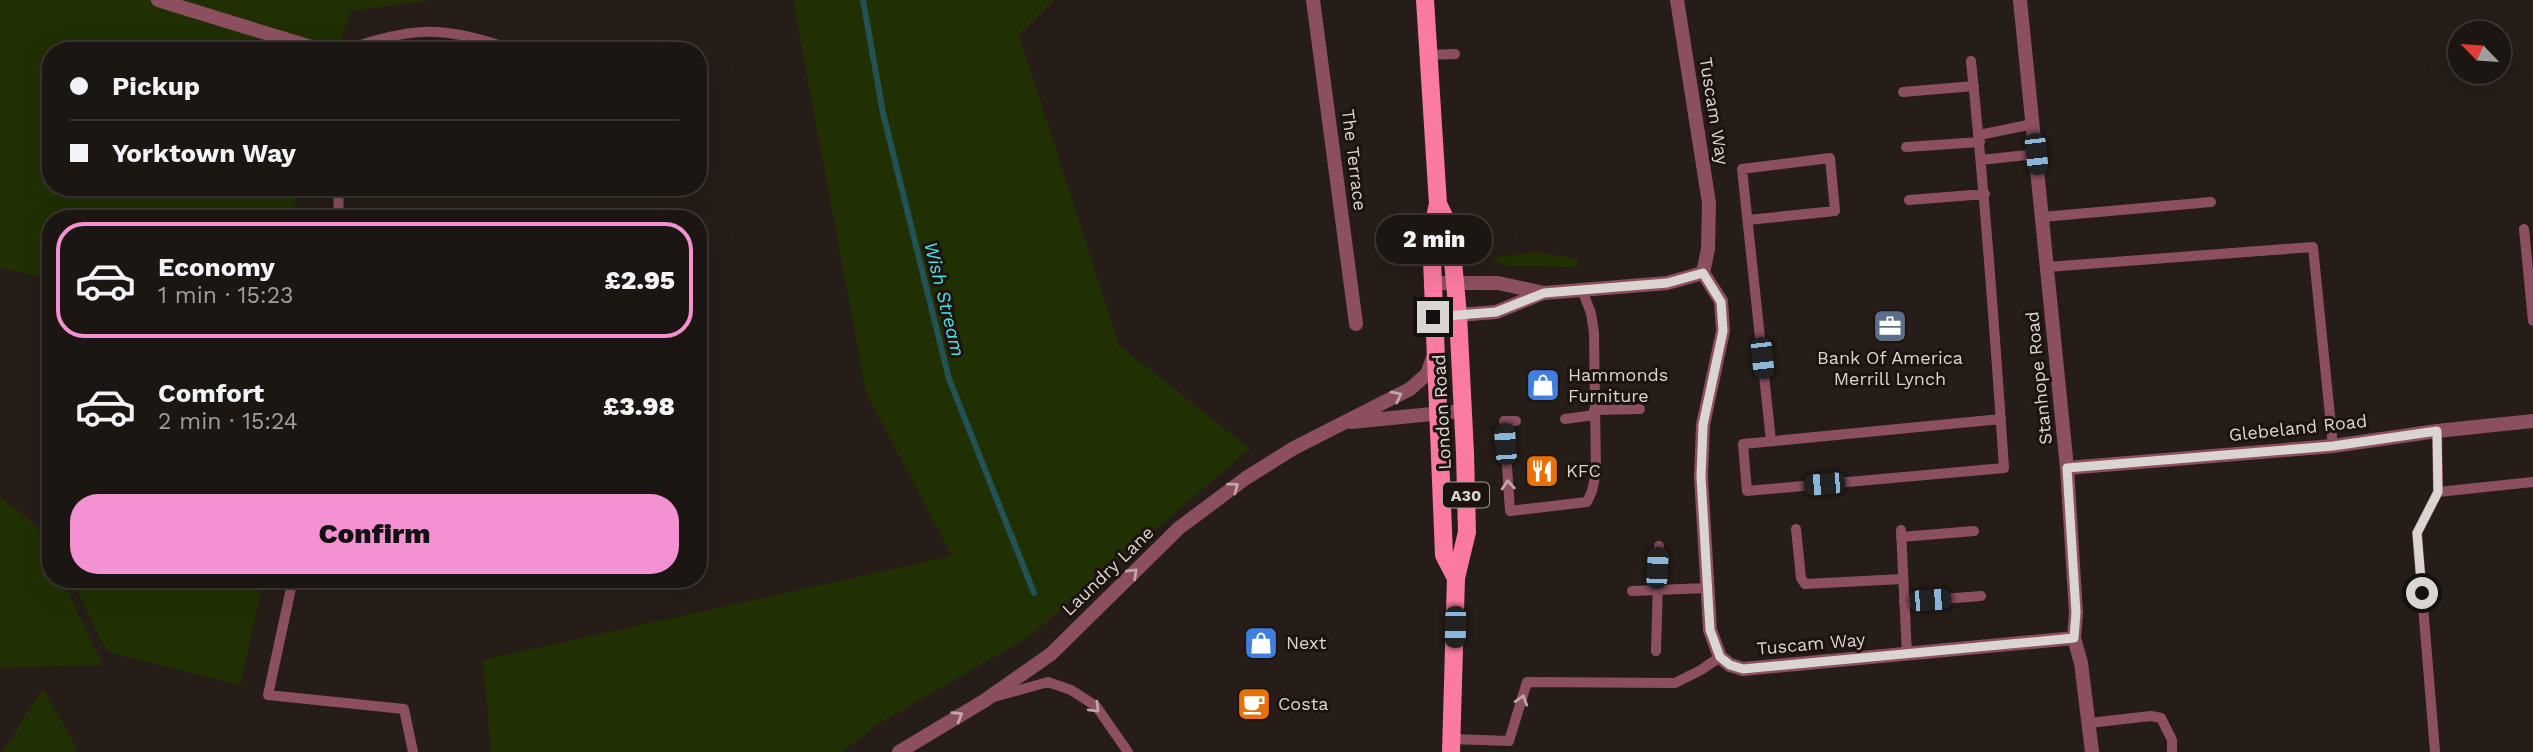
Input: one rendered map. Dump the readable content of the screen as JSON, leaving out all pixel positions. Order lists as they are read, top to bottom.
{
  "streets": {
    "main road": ["London Road", "A30"],
    "street": [
      "Tuscam Way",
      "The Terrace",
      "Stanhope Road",
      "Glebeland Road",
      "Laundry Lane"
    ]
  },
  "crossings": [
    ["Tuscam Way", "Stanhope Road"],
    ["Stanhope Road", "Glebeland Road"],
    ["London Road", "Laundry Lane"]
  ],
  "one_way": ["Laundry Lane"],
  "water": ["Wish Stream"],
  "places": {
    "office": ["Bank Of America Merrill Lynch"],
    "shop": ["Hammonds Furniture", "Next"],
    "restaurant": ["KFC"],
    "cafe": ["Costa"]
  },
  "north": "top left",
  "page": {
    "banner": ["Pickup", "Yorktown Way"],
    "bubble": "2 min",
    "list": [
      {
        "name": "Economy",
        "note": "1 min · 15:23",
        "value": "£2.95"
      },
      {
        "name": "Comfort",
        "note": "2 min · 15:24",
        "value": "£3.98"
      }
    ],
    "buttons": "Confirm"
  }
}
